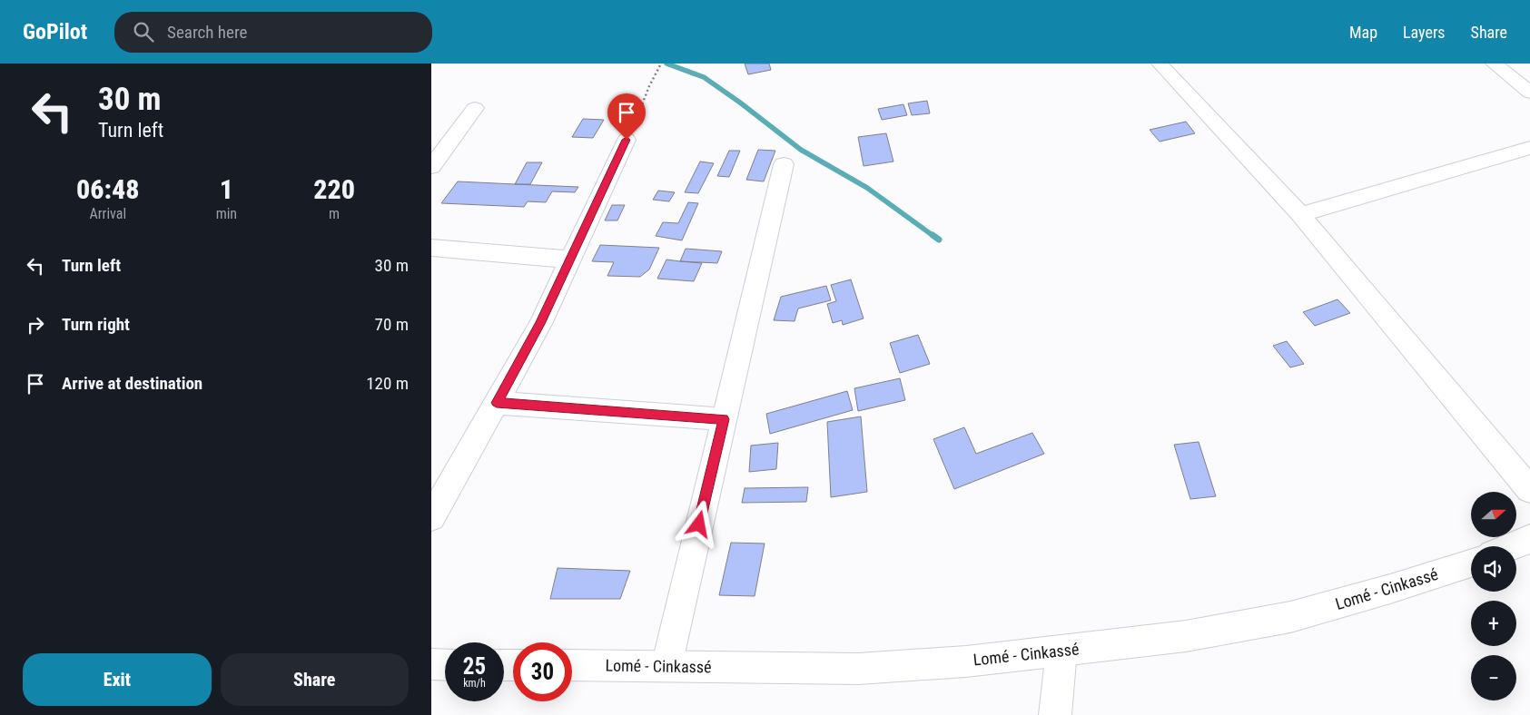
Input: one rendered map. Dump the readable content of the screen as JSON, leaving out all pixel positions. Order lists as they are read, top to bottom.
{
  "streets": {
    "main road": ["Lomé - Cinkassé"]
  },
  "north": "right",
  "page": {
    "header": "GoPilot",
    "search": "Search here",
    "nav": ["Map", "Layers", "Share"],
    "turn": ["30 m", "Turn left"],
    "eta": [
      "06:48",
      "Arrival",
      "1",
      "min",
      "220",
      "m"
    ],
    "list": [
      {
        "name": "Turn left",
        "value": "30 m"
      },
      {
        "name": "Turn right",
        "value": "70 m"
      },
      {
        "name": "Arrive at destination",
        "value": "120 m"
      }
    ],
    "map_buttons": ["+", "−"],
    "speed": "25 km/h",
    "limit": "30",
    "buttons": ["Exit", "Share"]
  }
}
